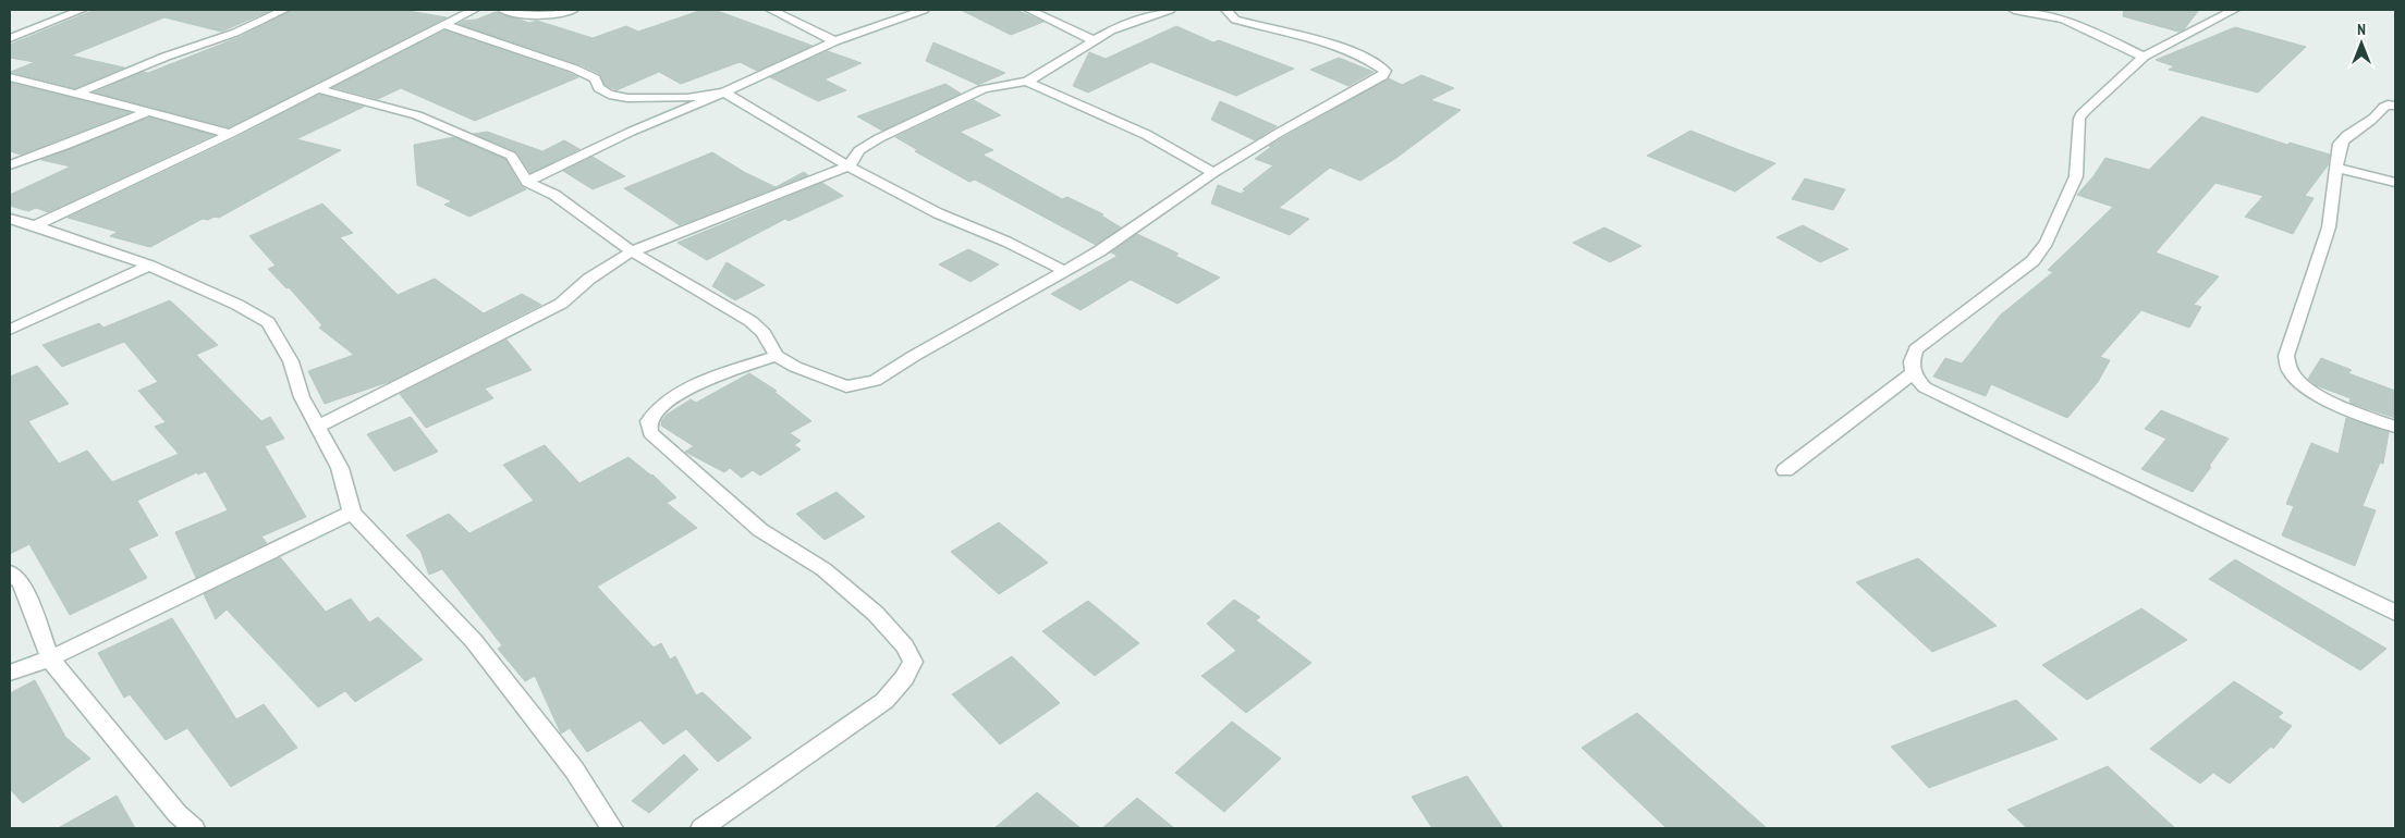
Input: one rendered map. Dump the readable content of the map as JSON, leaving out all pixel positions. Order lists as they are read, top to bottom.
{
  "north": "top"
}
